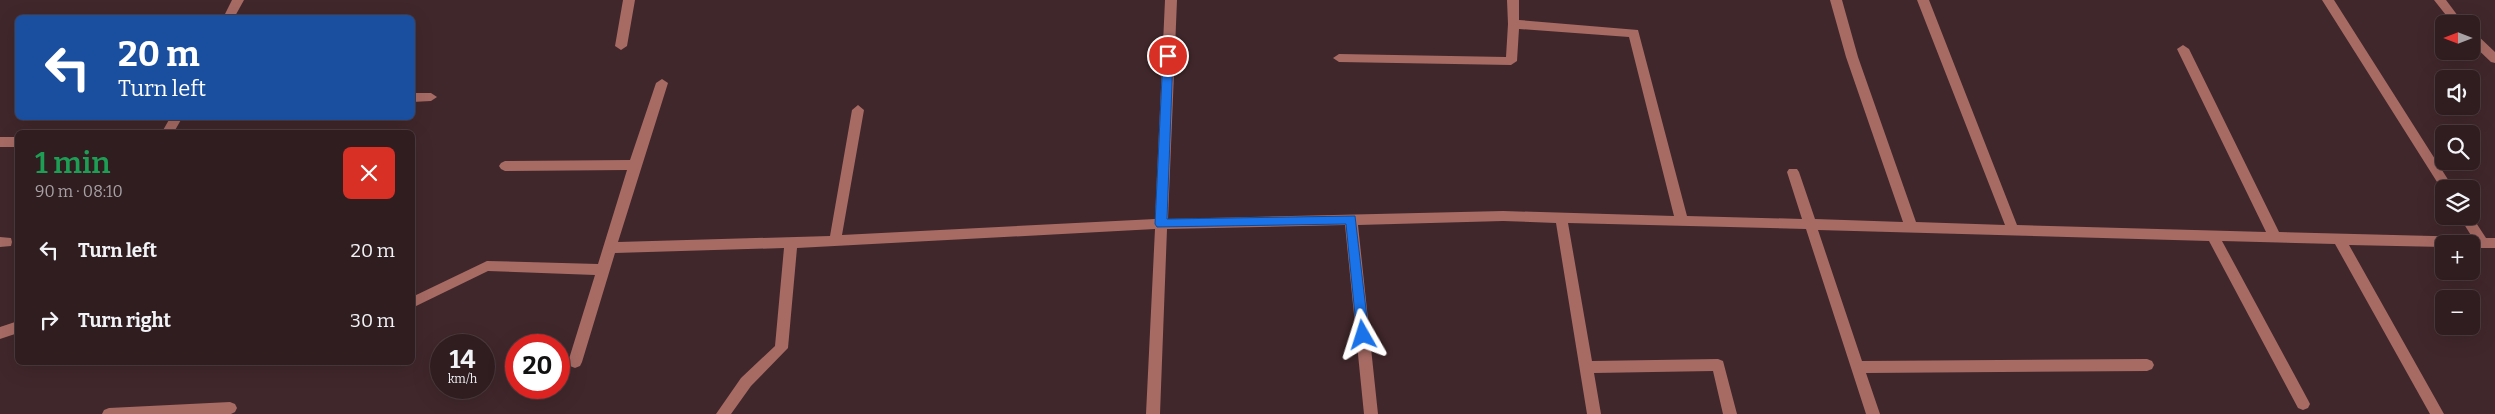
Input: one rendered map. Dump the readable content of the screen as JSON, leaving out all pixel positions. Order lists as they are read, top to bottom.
{
  "north": "left",
  "page": {
    "map_buttons": ["+", "−"],
    "turn": ["20 m", "Turn left"],
    "heading": ["1 min", "90 m · 08:10"],
    "list": [
      {
        "name": "Turn left",
        "value": "20 m"
      },
      {
        "name": "Turn right",
        "value": "30 m"
      }
    ],
    "speed": "14 km/h",
    "limit": "20"
  }
}
